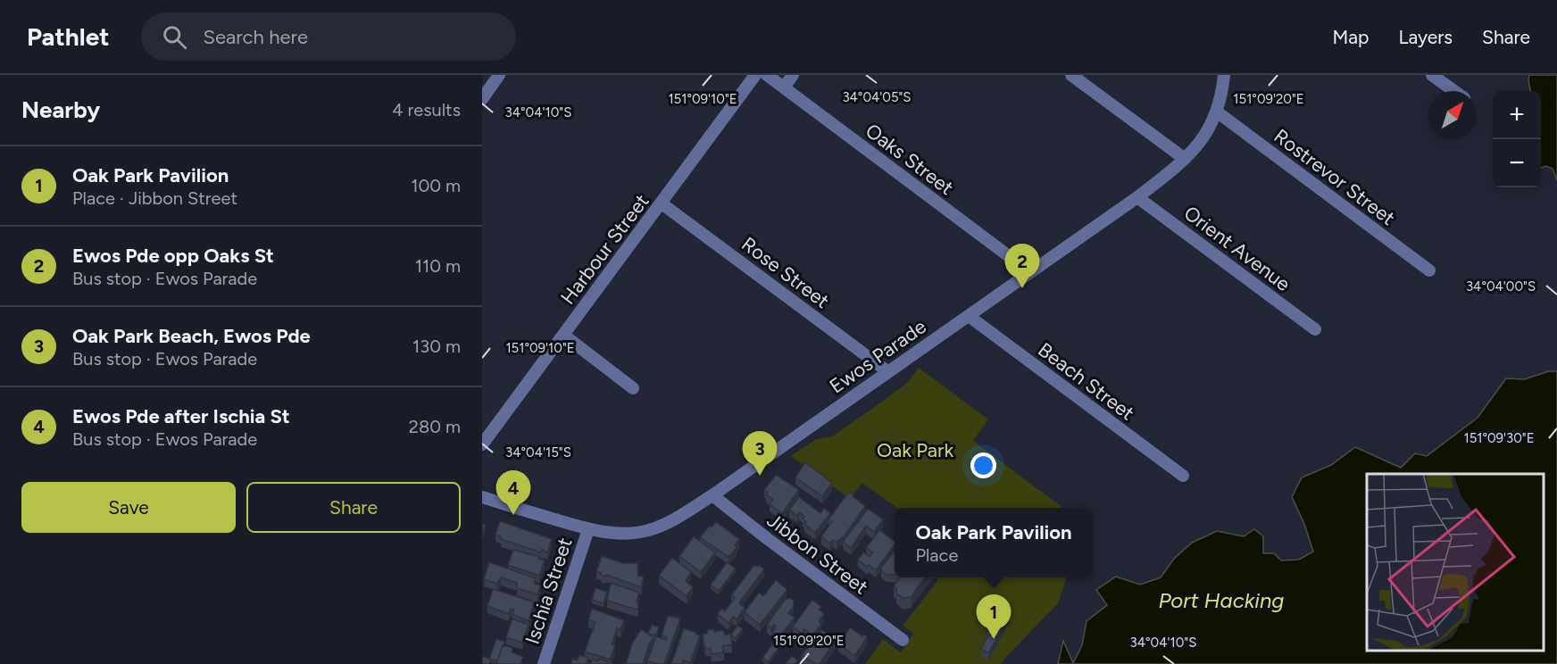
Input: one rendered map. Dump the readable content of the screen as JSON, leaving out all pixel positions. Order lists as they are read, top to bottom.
{
  "streets": {
    "street": [
      "Oaks Street",
      "Rostrevor Street",
      "Orient Avenue",
      "Harbour Street",
      "Rose Street",
      "Ewos Parade",
      "Beach Street",
      "Jibbon Street",
      "Ischia Street"
    ]
  },
  "crossings": [
    ["Oaks Street", "Ewos Parade"],
    ["Rostrevor Street", "Ewos Parade"],
    ["Orient Avenue", "Ewos Parade"],
    ["Harbour Street", "Rose Street"],
    ["Rose Street", "Ewos Parade"],
    ["Ewos Parade", "Beach Street"],
    ["Ewos Parade", "Jibbon Street"],
    ["Ewos Parade", "Ischia Street"]
  ],
  "water": ["Port Hacking"],
  "parks": ["Oak Park"],
  "north": "top right",
  "page": {
    "header": "Pathlet",
    "search": "Search here",
    "nav": ["Map", "Layers", "Share"],
    "heading": ["Nearby", "4 results"],
    "map_buttons": ["+", "−"],
    "list": [
      {
        "mark": "1",
        "name": "Oak Park Pavilion",
        "note": "Place · Jibbon Street",
        "value": "100 m"
      },
      {
        "mark": "2",
        "name": "Ewos Pde opp Oaks St",
        "note": "Bus stop · Ewos Parade",
        "value": "110 m"
      },
      {
        "mark": "3",
        "name": "Oak Park Beach, Ewos Pde",
        "note": "Bus stop · Ewos Parade",
        "value": "130 m"
      },
      {
        "mark": "4",
        "name": "Ewos Pde after Ischia St",
        "note": "Bus stop · Ewos Parade",
        "value": "280 m"
      }
    ],
    "pins": [
      "2",
      "3",
      "4",
      "1"
    ],
    "buttons": ["Save", "Share"],
    "popup": ["Oak Park Pavilion", "Place"]
  },
  "coordinates": [
    "34°04'05\"S",
    "151°09'10\"E",
    "151°09'20\"E",
    "34°04'10\"S",
    "34°04'00\"S",
    "151°09'30\"E",
    "34°04'15\"S"
  ]
}
